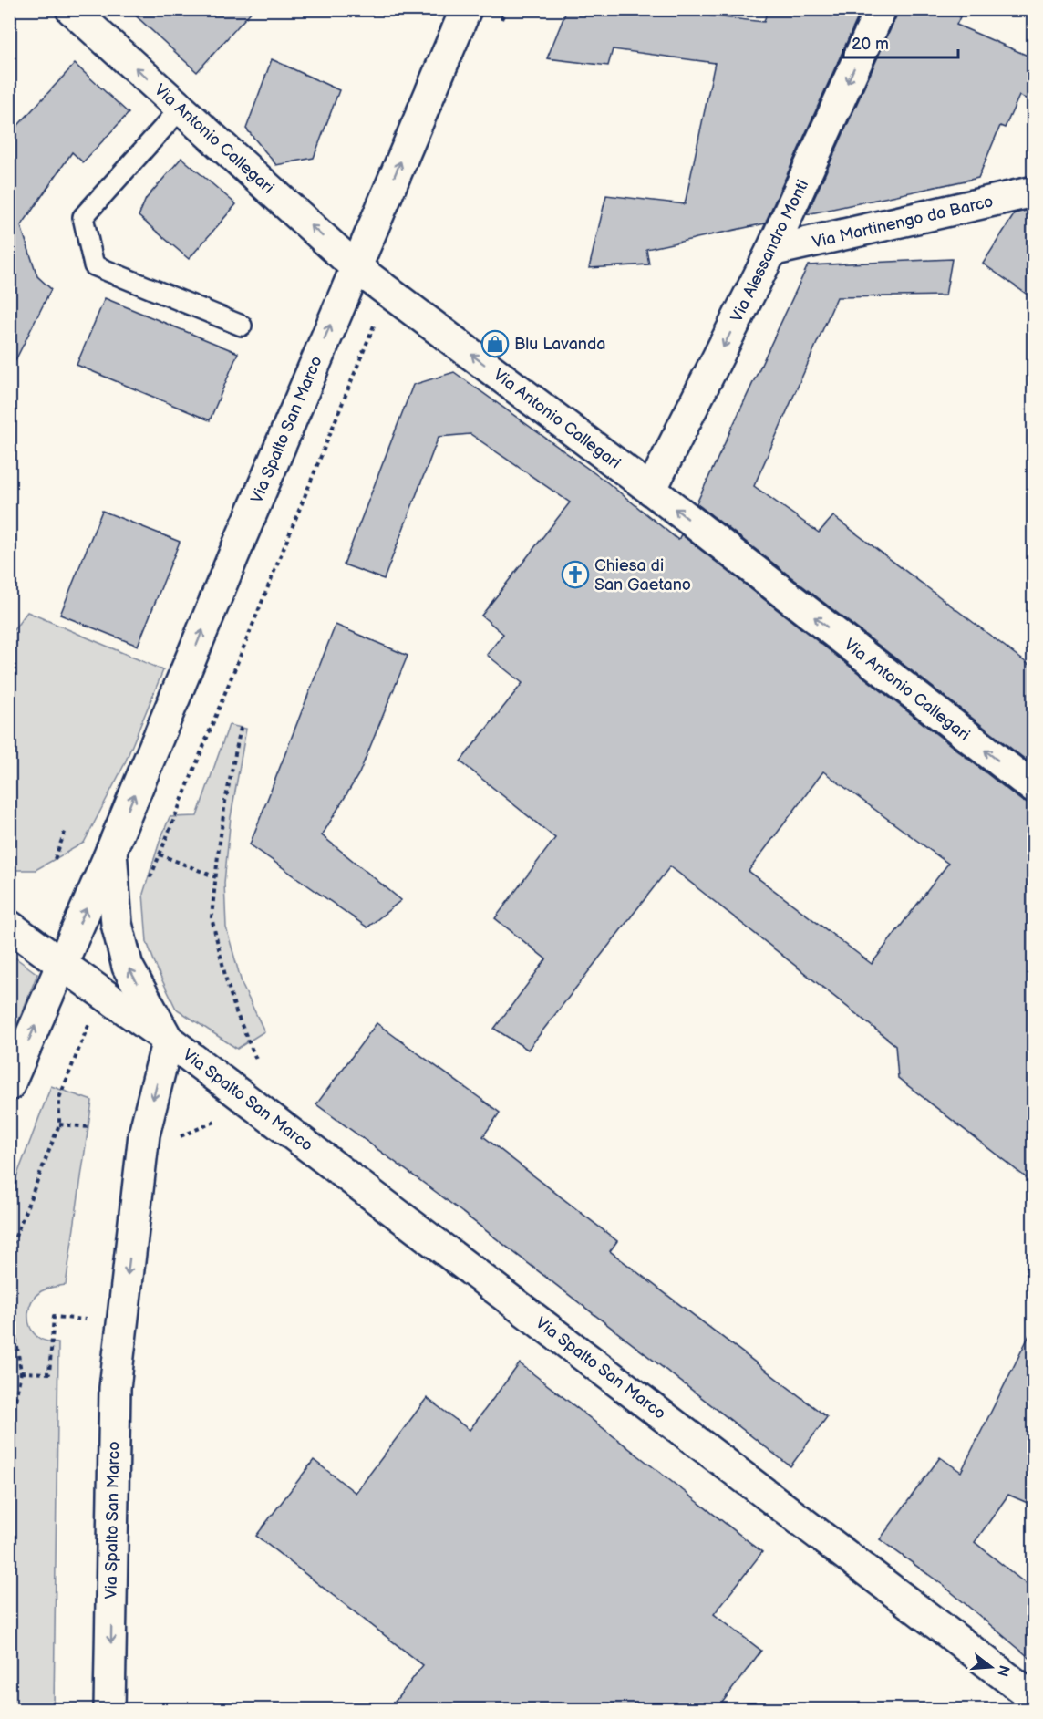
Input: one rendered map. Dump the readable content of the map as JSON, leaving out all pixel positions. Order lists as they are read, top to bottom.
{
  "streets": {
    "street": [
      "Via Antonio Callegari",
      "Via Martinengo da Barco",
      "Via Alessandro Monti",
      "Via Spalto San Marco"
    ]
  },
  "crossings": [
    ["Via Antonio Callegari", "Via Alessandro Monti"],
    ["Via Antonio Callegari", "Via Spalto San Marco"],
    ["Via Martinengo da Barco", "Via Alessandro Monti"]
  ],
  "one_way": ["Via Antonio Callegari", "Via Alessandro Monti"],
  "places": {
    "shop": ["Blu Lavanda"],
    "church": ["Chiesa di San Gaetano"]
  },
  "scale_bar": "20 m",
  "north": "right"
}
